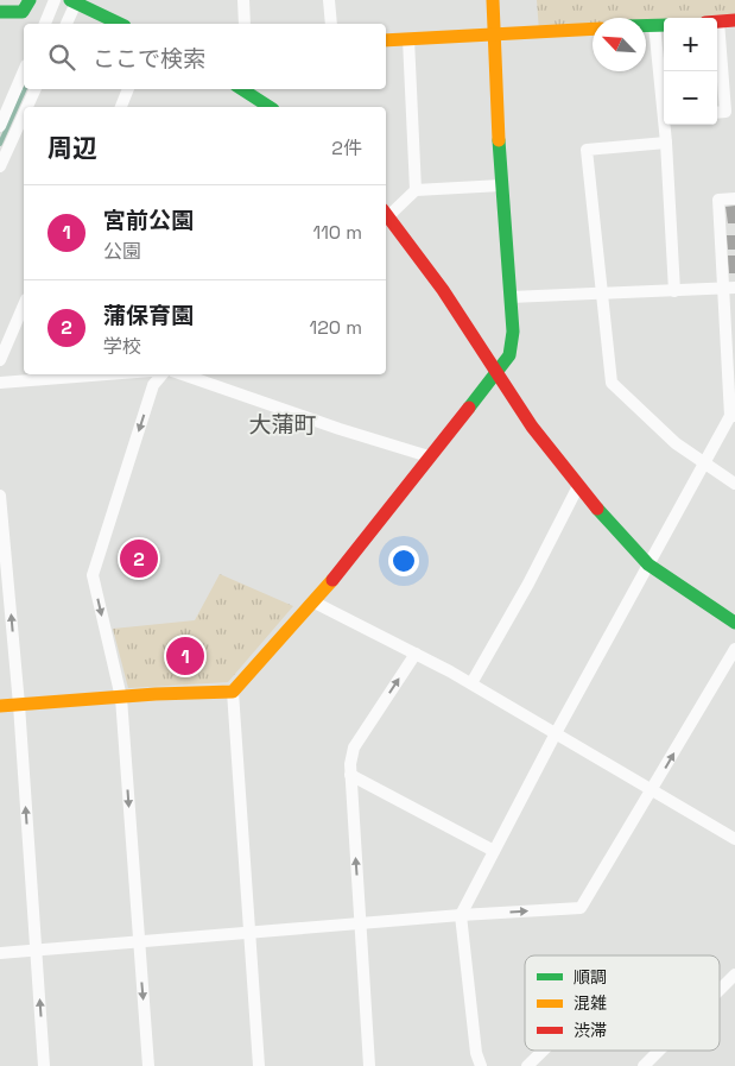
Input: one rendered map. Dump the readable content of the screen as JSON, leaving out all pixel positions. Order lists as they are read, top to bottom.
{
  "districts": ["大蒲町"],
  "legend": ["順調", "混雑", "渋滞"],
  "north": "top left",
  "page": {
    "map_buttons": ["+", "−"],
    "search": "ここで検索",
    "heading": ["周辺", "2件"],
    "list": [
      {
        "mark": "1",
        "name": "宮前公園",
        "note": "公園",
        "value": "110 m"
      },
      {
        "mark": "2",
        "name": "蒲保育園",
        "note": "学校",
        "value": "120 m"
      }
    ],
    "pins": ["2", "1"]
  }
}
